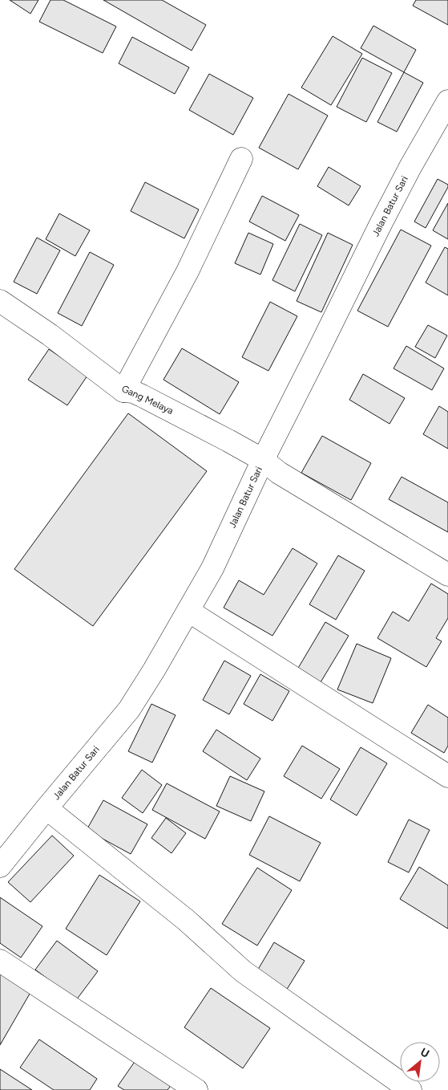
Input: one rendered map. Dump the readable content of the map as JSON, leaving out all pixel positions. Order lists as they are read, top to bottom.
{
  "streets": {
    "street": ["Jalan Batur Sari", "Gang Melaya"]
  },
  "crossings": [
    ["Jalan Batur Sari", "Gang Melaya"]
  ],
  "north": "top right"
}
